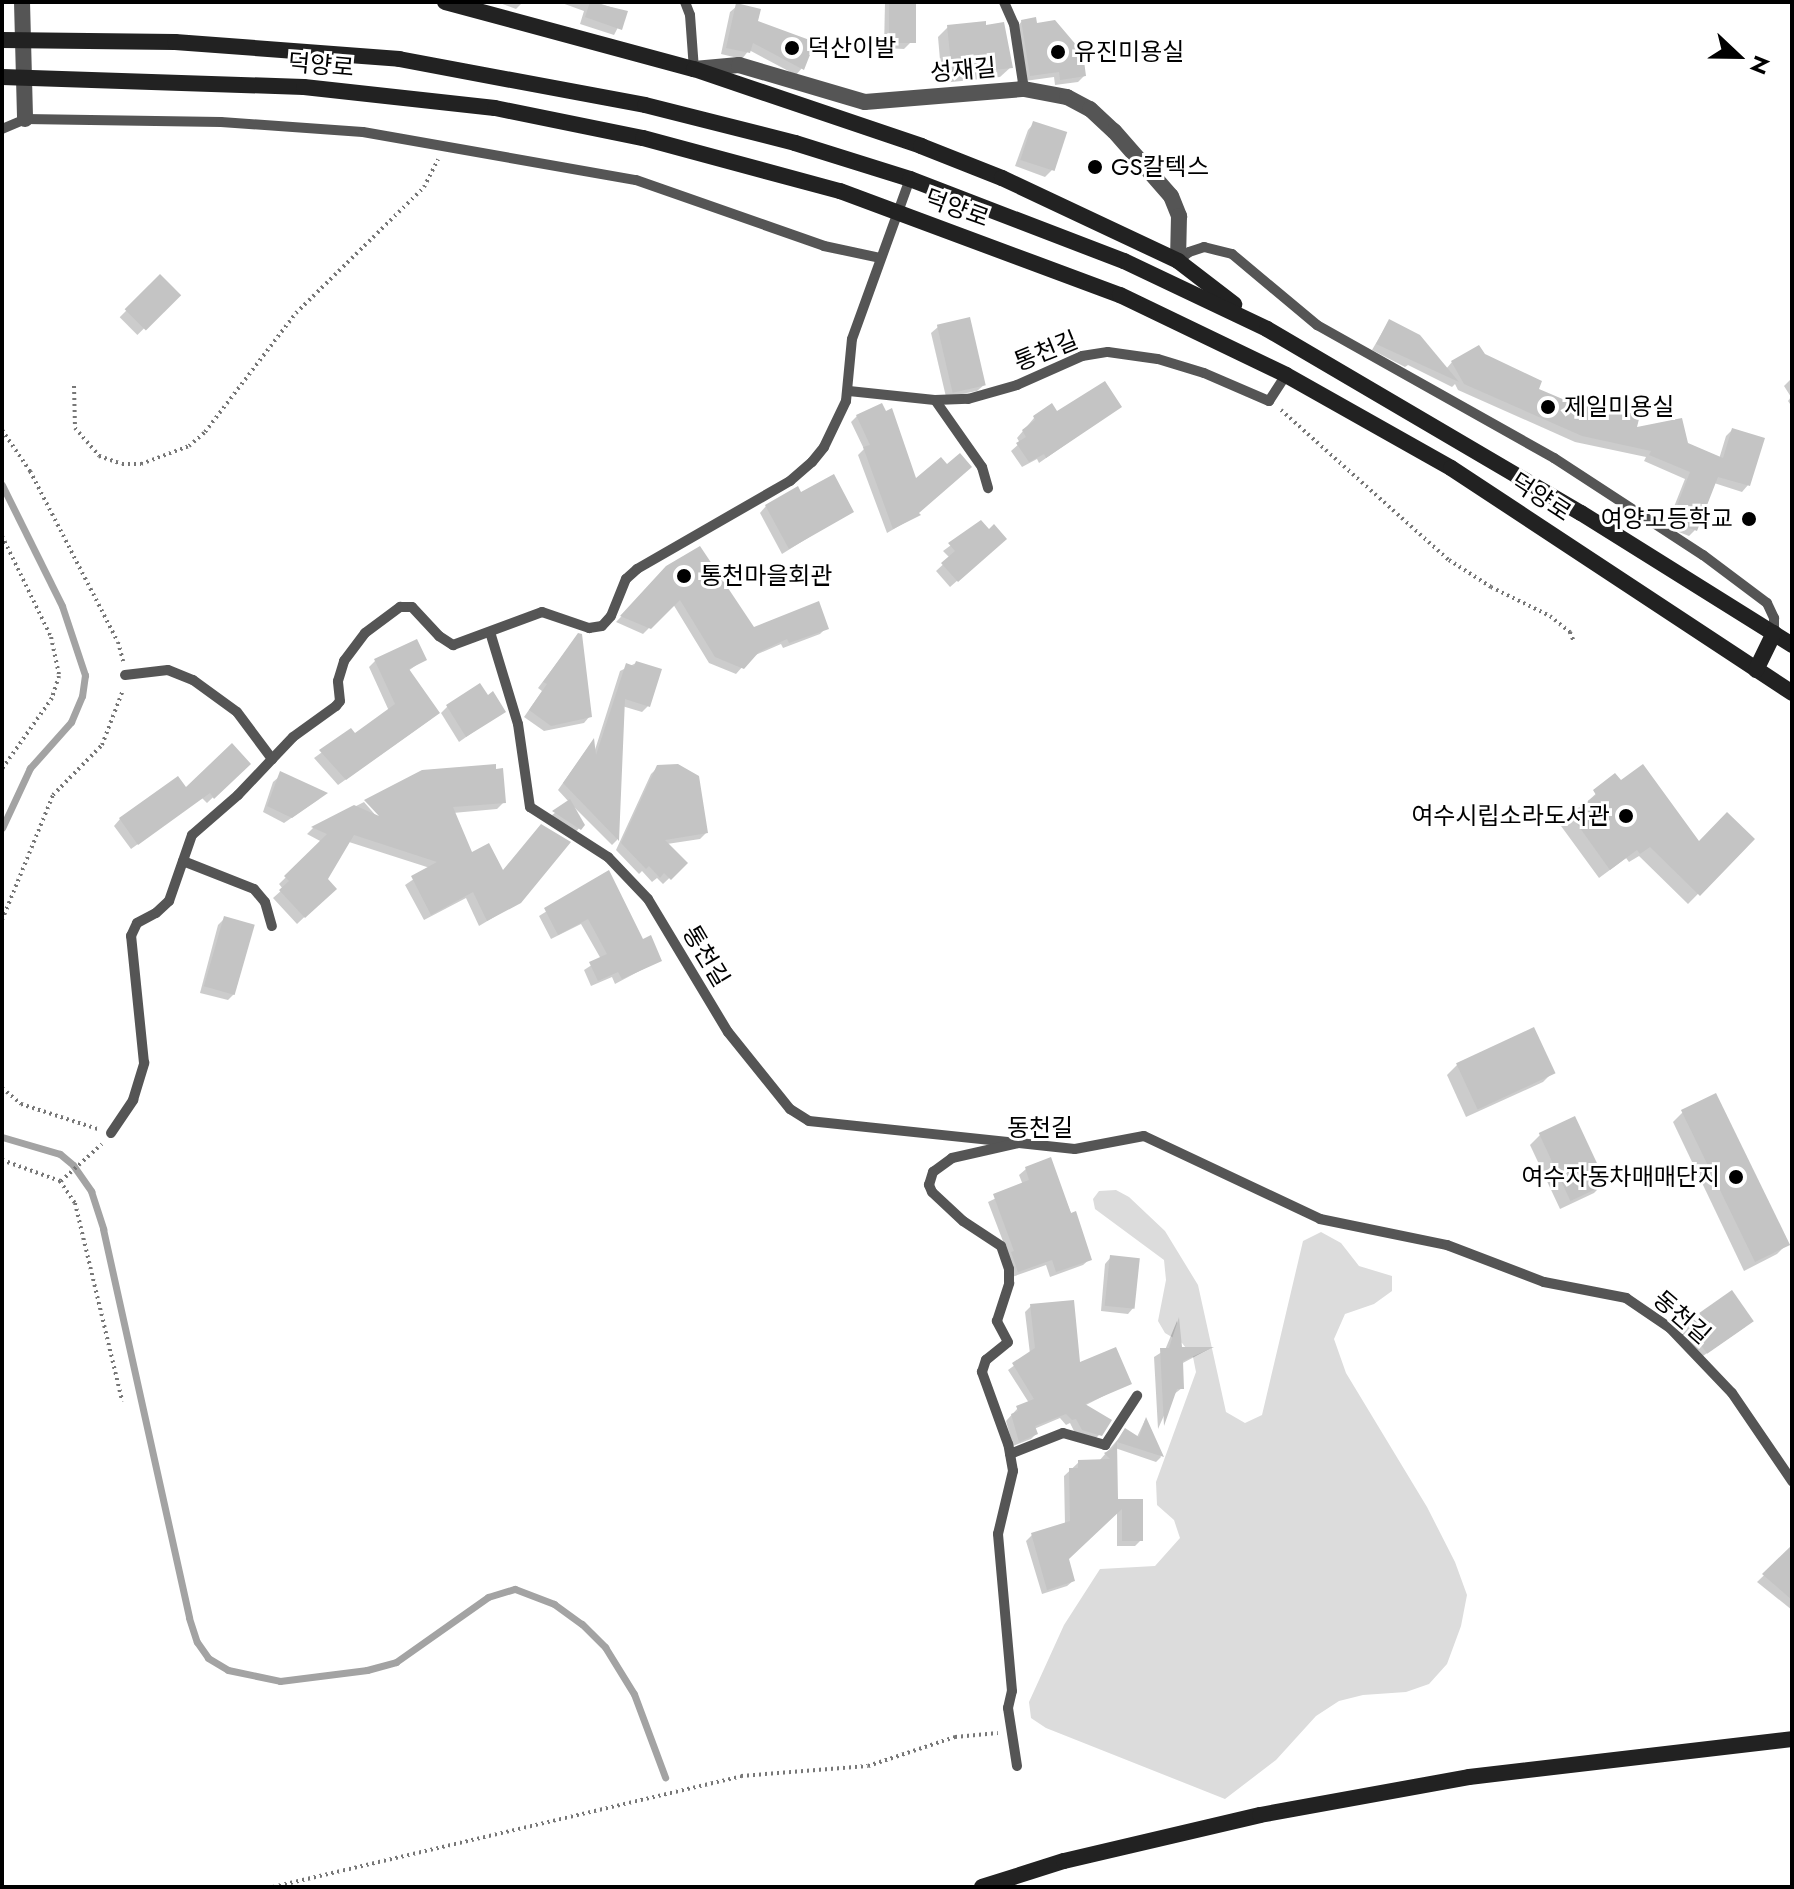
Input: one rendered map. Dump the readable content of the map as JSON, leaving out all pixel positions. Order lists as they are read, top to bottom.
{
  "streets": {
    "main road": ["덕양로"],
    "street": ["성재길"],
    "lane": ["통천길", "동천길"]
  },
  "crossings": [
    ["덕양로", "성재길"],
    ["통천길", "동천길"]
  ],
  "places": [
    "덕산이발",
    "유진미용실",
    "GS칼텍스",
    "제일미용실",
    "여양고등학교",
    "통천마을회관",
    "여수시립소라도서관",
    "여수자동차매매단지"
  ],
  "north": "right"
}
